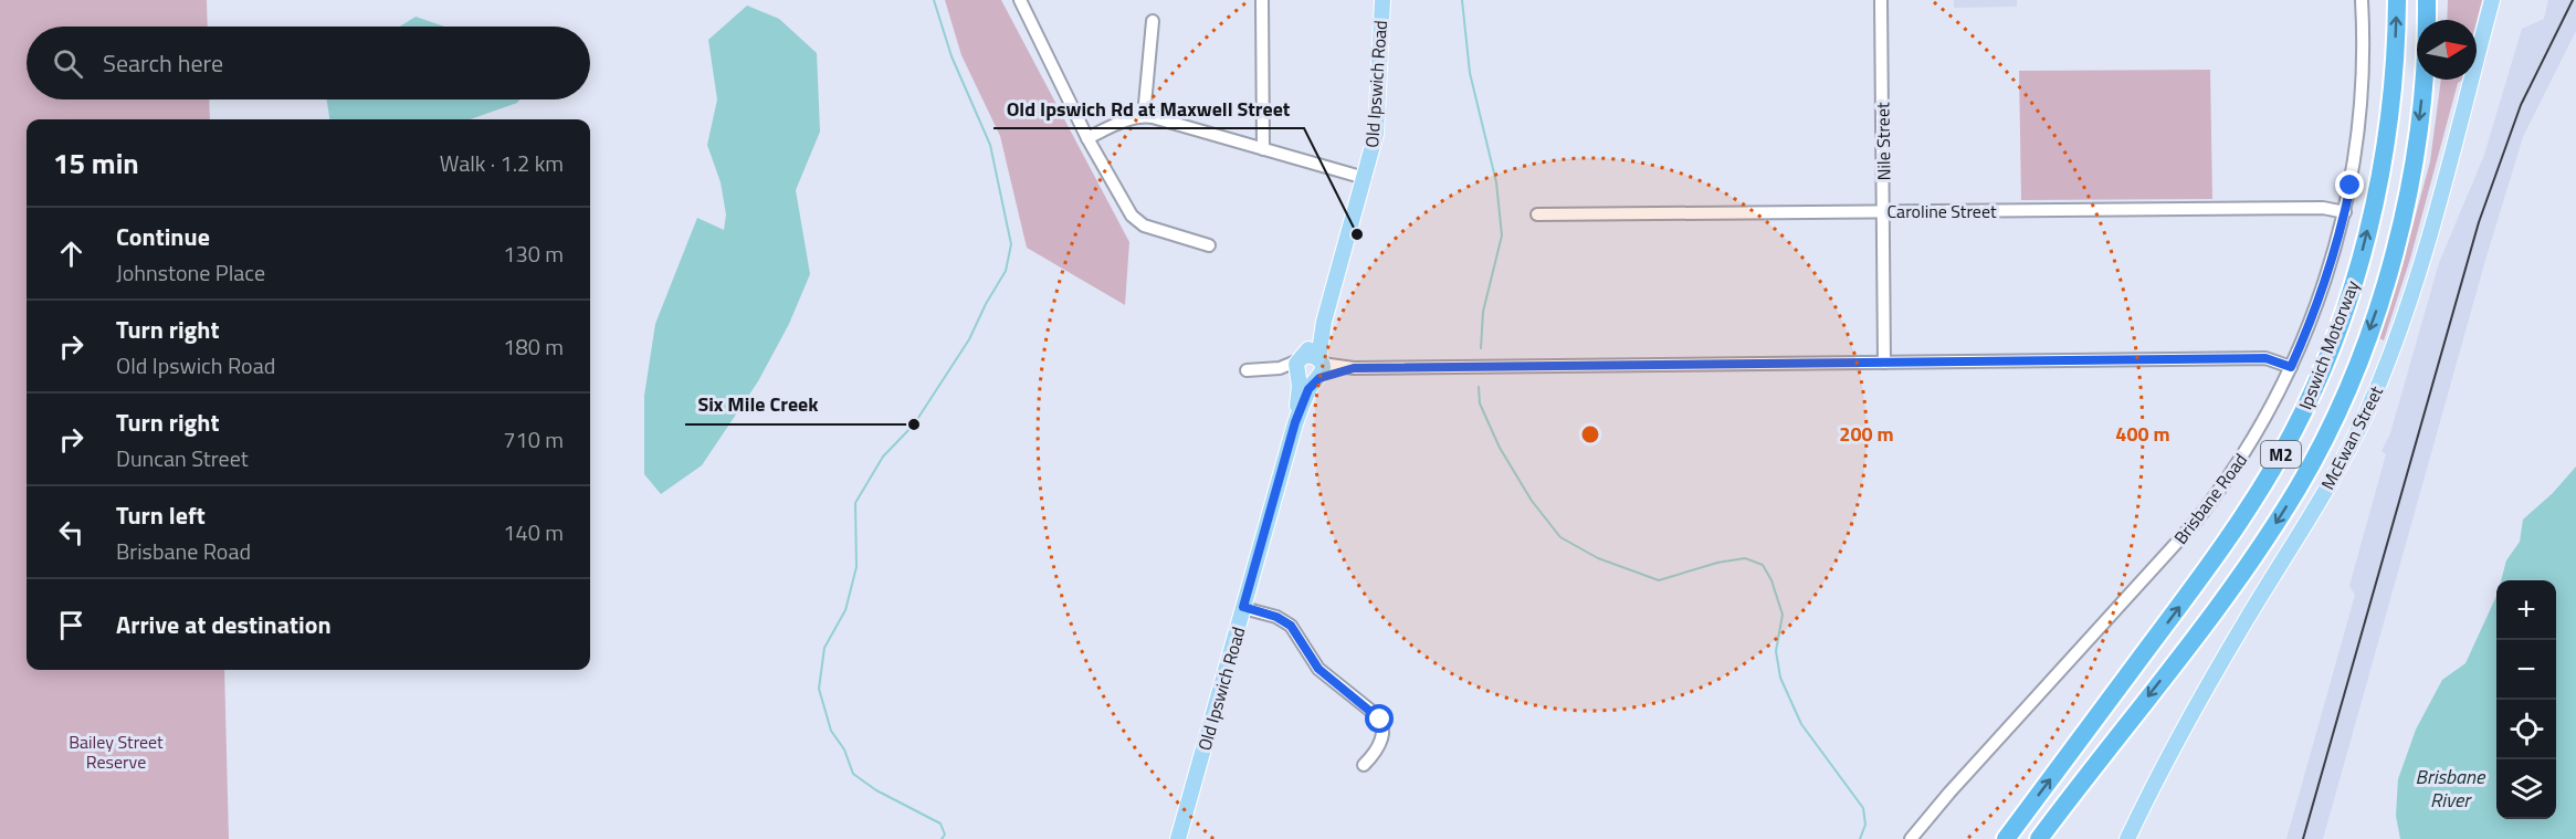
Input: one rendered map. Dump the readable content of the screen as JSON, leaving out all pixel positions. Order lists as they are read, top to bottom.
{
  "streets": {
    "highway": ["Ipswich Motorway", "M2"],
    "main road": ["Old Ipswich Road", "McEwan Street"],
    "street": ["Nile Street", "Caroline Street", "Brisbane Road"]
  },
  "crossings": [
    ["Nile Street", "Caroline Street"],
    ["Caroline Street", "Brisbane Road"]
  ],
  "water": ["Brisbane River"],
  "parks": ["Bailey Street Reserve"],
  "places": ["Old Ipswich Rd at Maxwell Street", "Six Mile Creek"],
  "north": "right",
  "page": {
    "search": "Search here",
    "heading": ["15 min", "Walk · 1.2 km"],
    "list": [
      ["Continue", "Johnstone Place", "130 m"],
      ["Turn right", "Old Ipswich Road", "180 m"],
      ["Turn right", "Duncan Street", "710 m"],
      ["Turn left", "Brisbane Road", "140 m"],
      "Arrive at destination"
    ],
    "map_buttons": ["+", "−"]
  },
  "rings": ["200 m", "400 m"]
}
